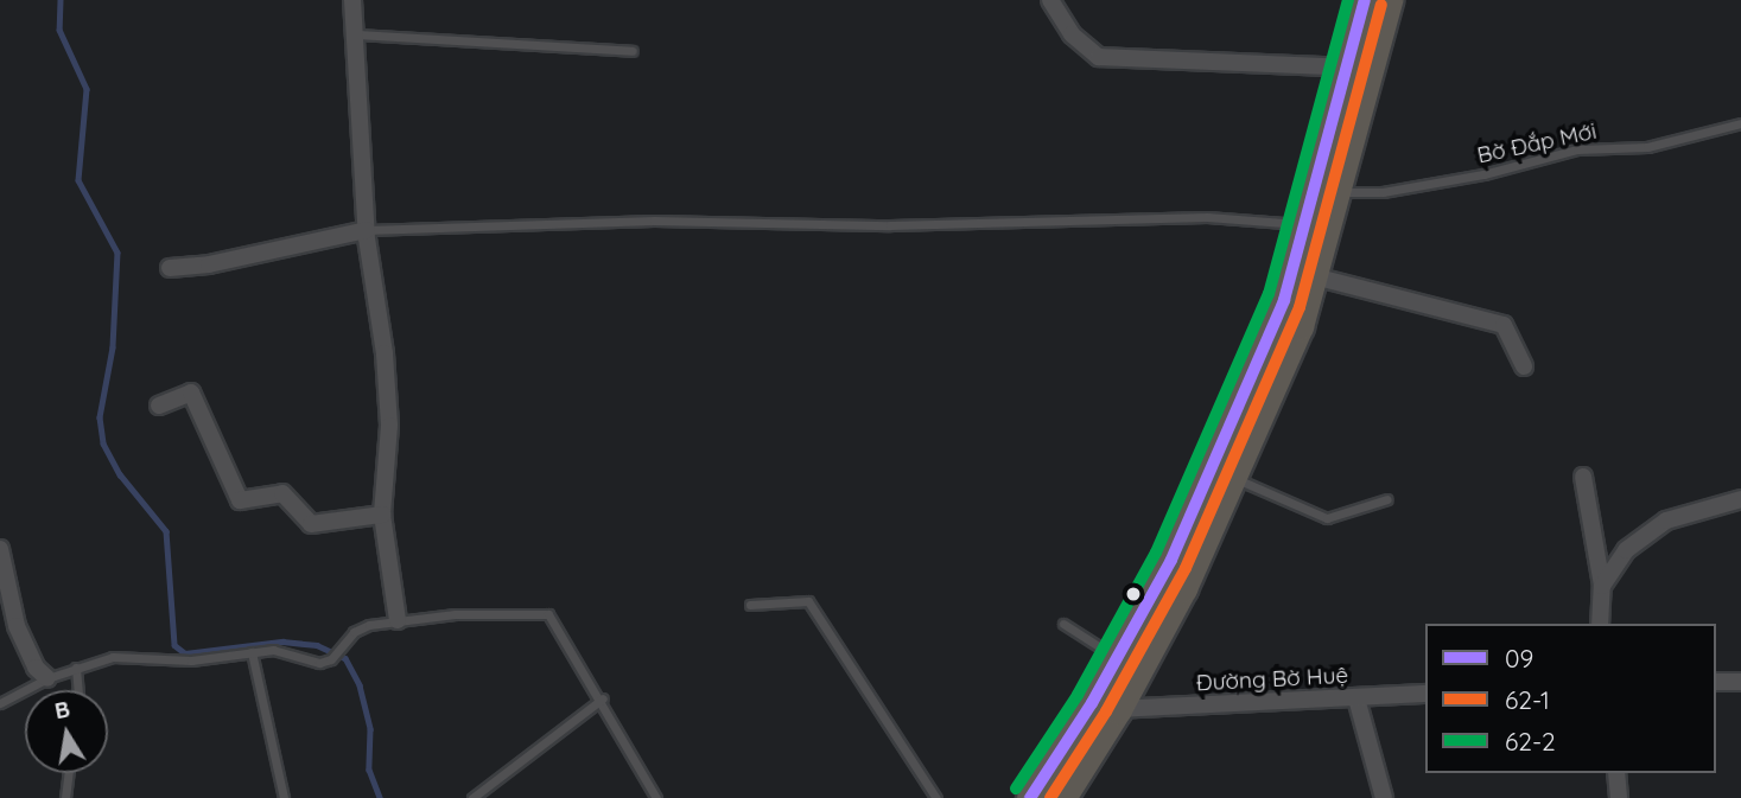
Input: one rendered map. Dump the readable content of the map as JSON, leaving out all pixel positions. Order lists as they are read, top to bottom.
{
  "streets": {
    "street": ["Đường Bờ Huệ"],
    "lane": ["Bờ Đắp Mới"]
  },
  "lines": ["transit line 09", "transit line 62-2", "transit line 62-1"],
  "legend": ["09", "62-1", "62-2"],
  "north": "top"
}
